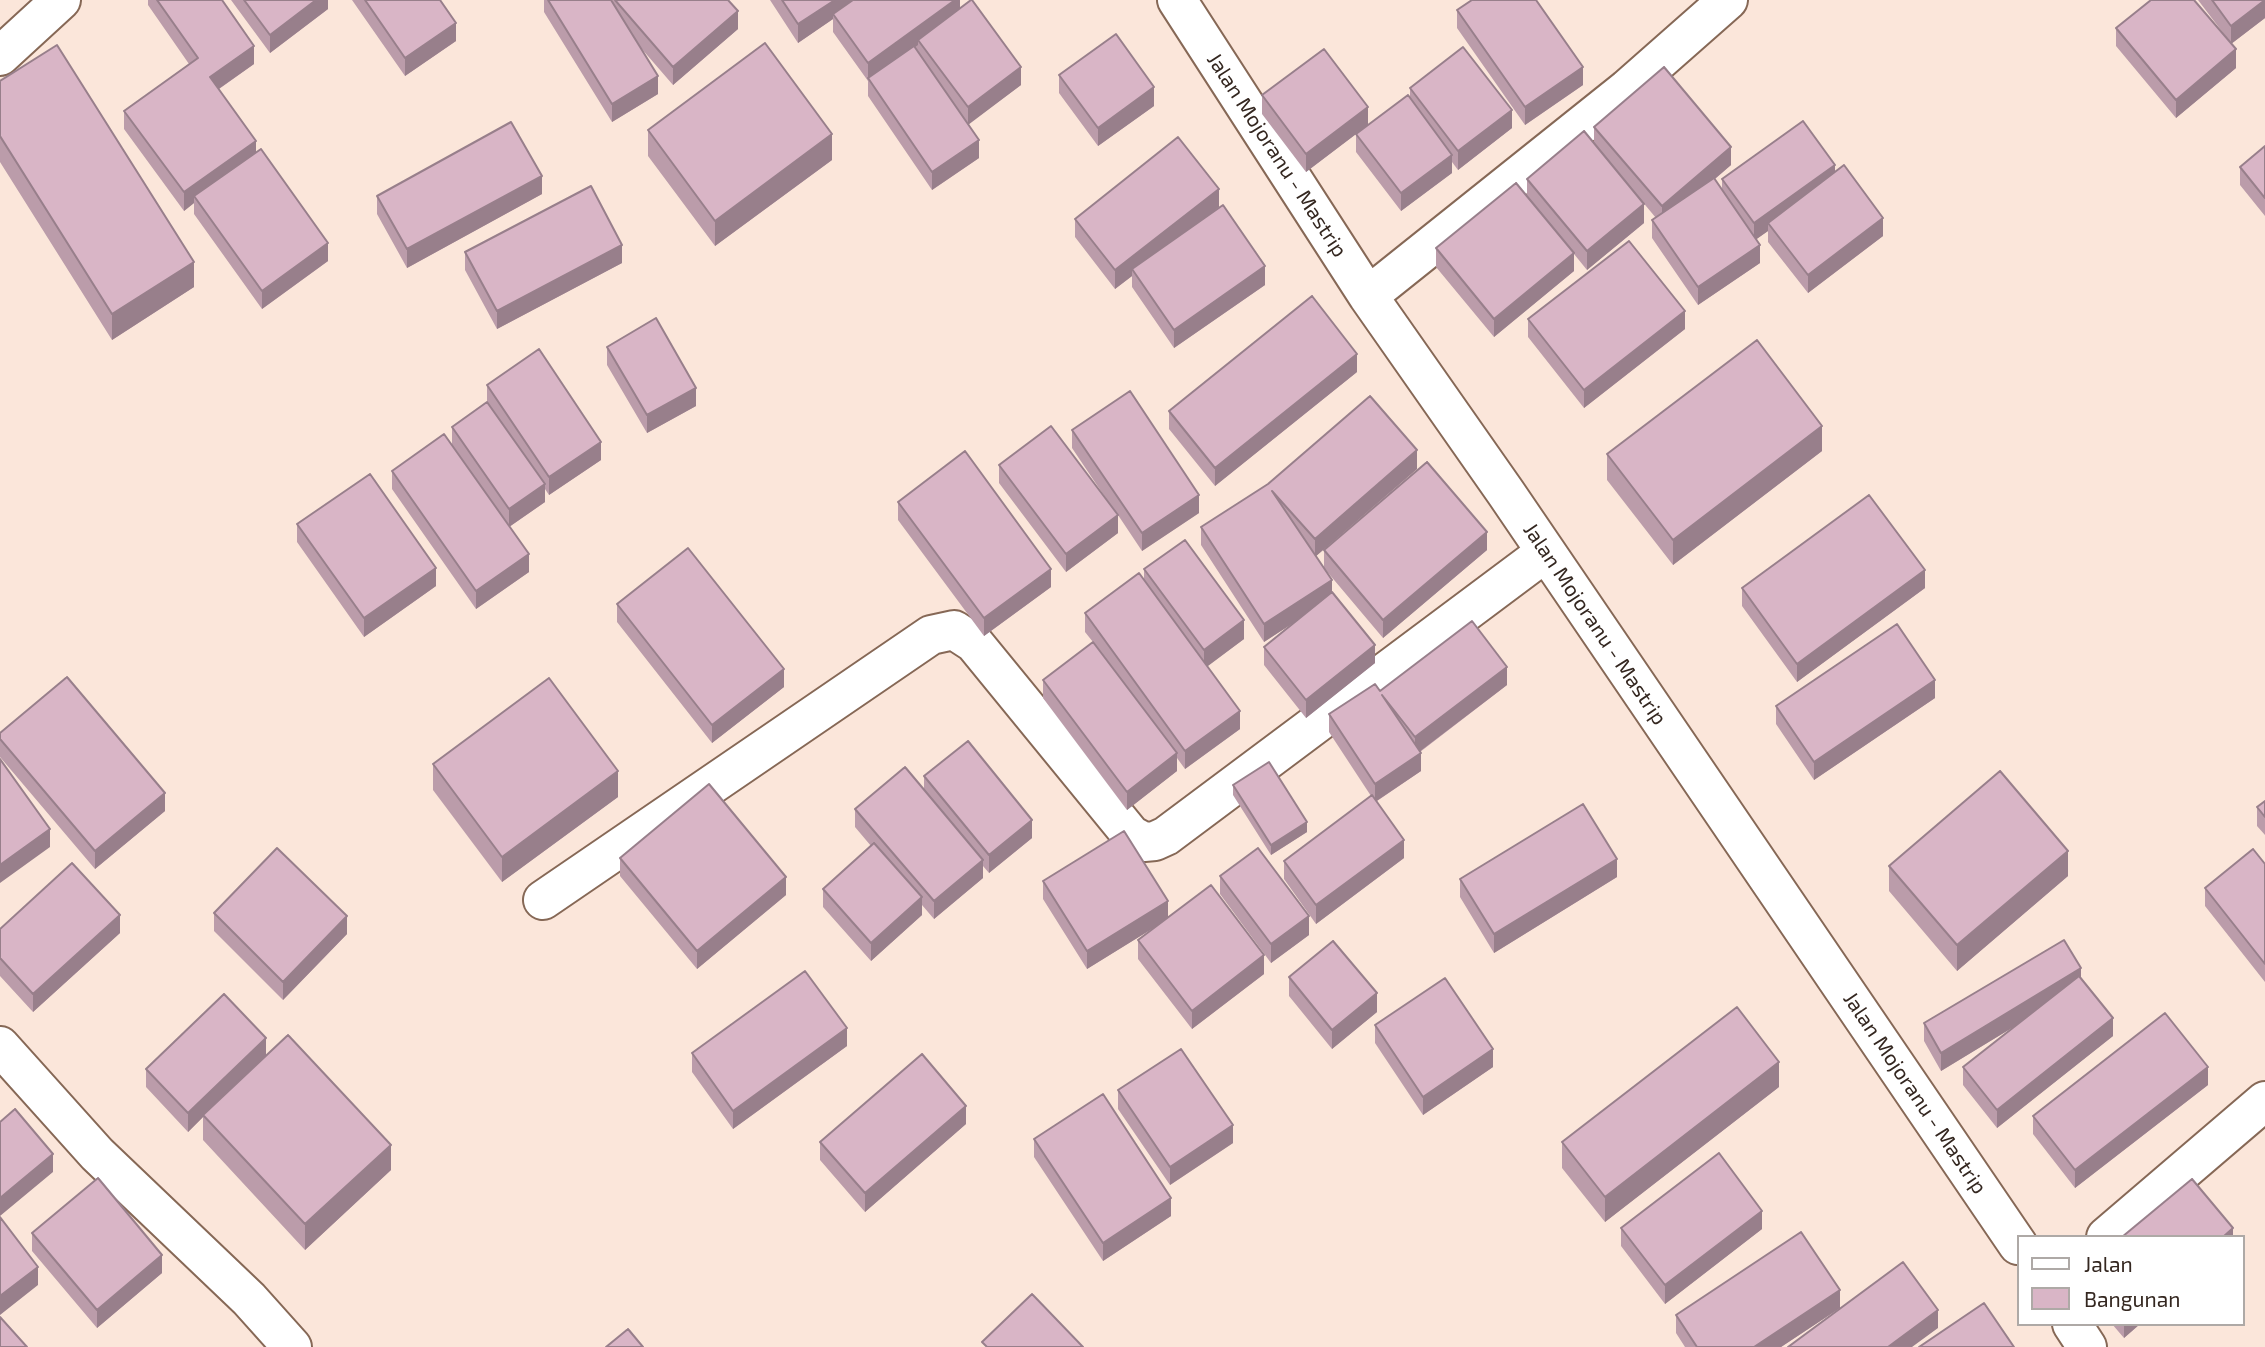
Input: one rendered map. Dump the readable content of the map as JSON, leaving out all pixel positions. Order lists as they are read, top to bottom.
{
  "streets": {
    "street": ["Jalan Mojoranu - Mastrip"]
  },
  "legend": ["Jalan", "Bangunan"]
}
